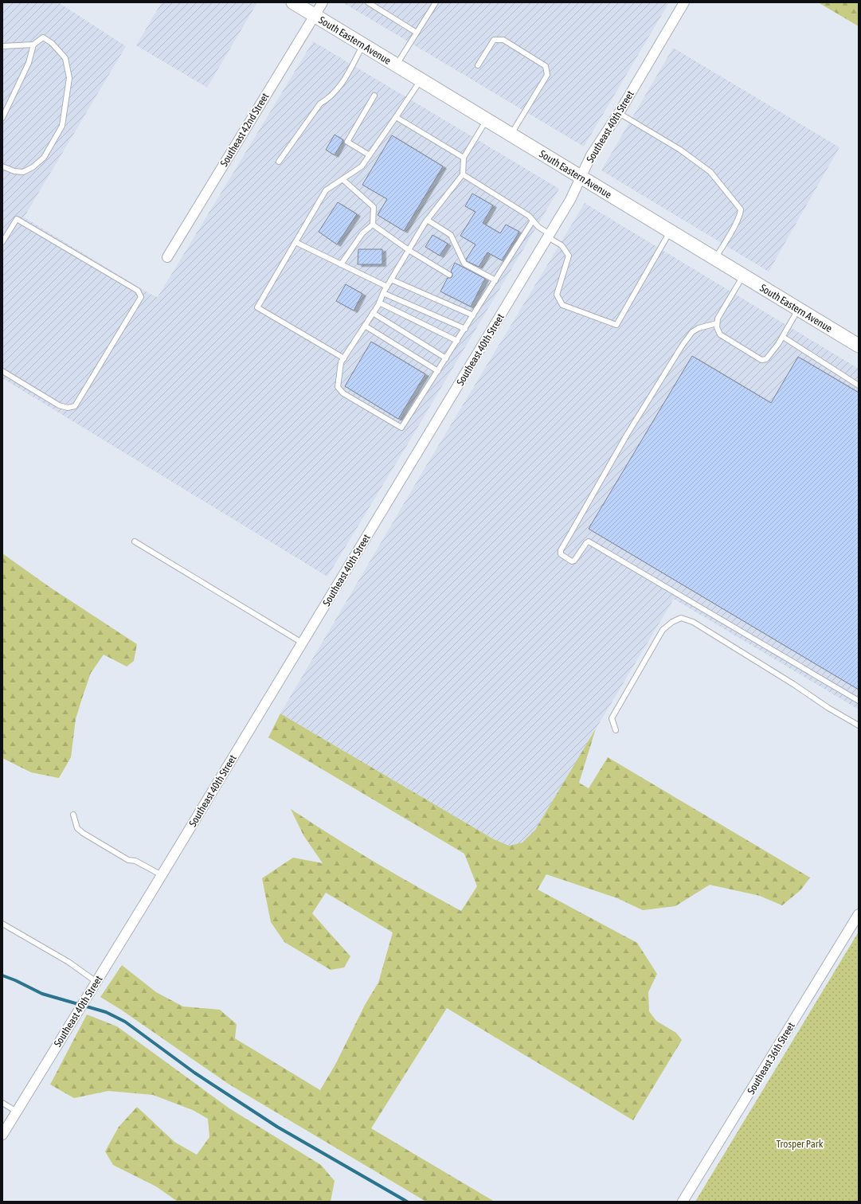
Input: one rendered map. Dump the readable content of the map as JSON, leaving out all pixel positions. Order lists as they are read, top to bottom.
{
  "streets": {
    "main road": ["South Eastern Avenue"],
    "street": ["Southeast 40th Street", "Southeast 42nd Street", "Southeast 36th Street"]
  },
  "crossings": [
    ["South Eastern Avenue", "Southeast 40th Street"],
    ["South Eastern Avenue", "Southeast 42nd Street"]
  ],
  "parks": ["Trosper Park"]
}
